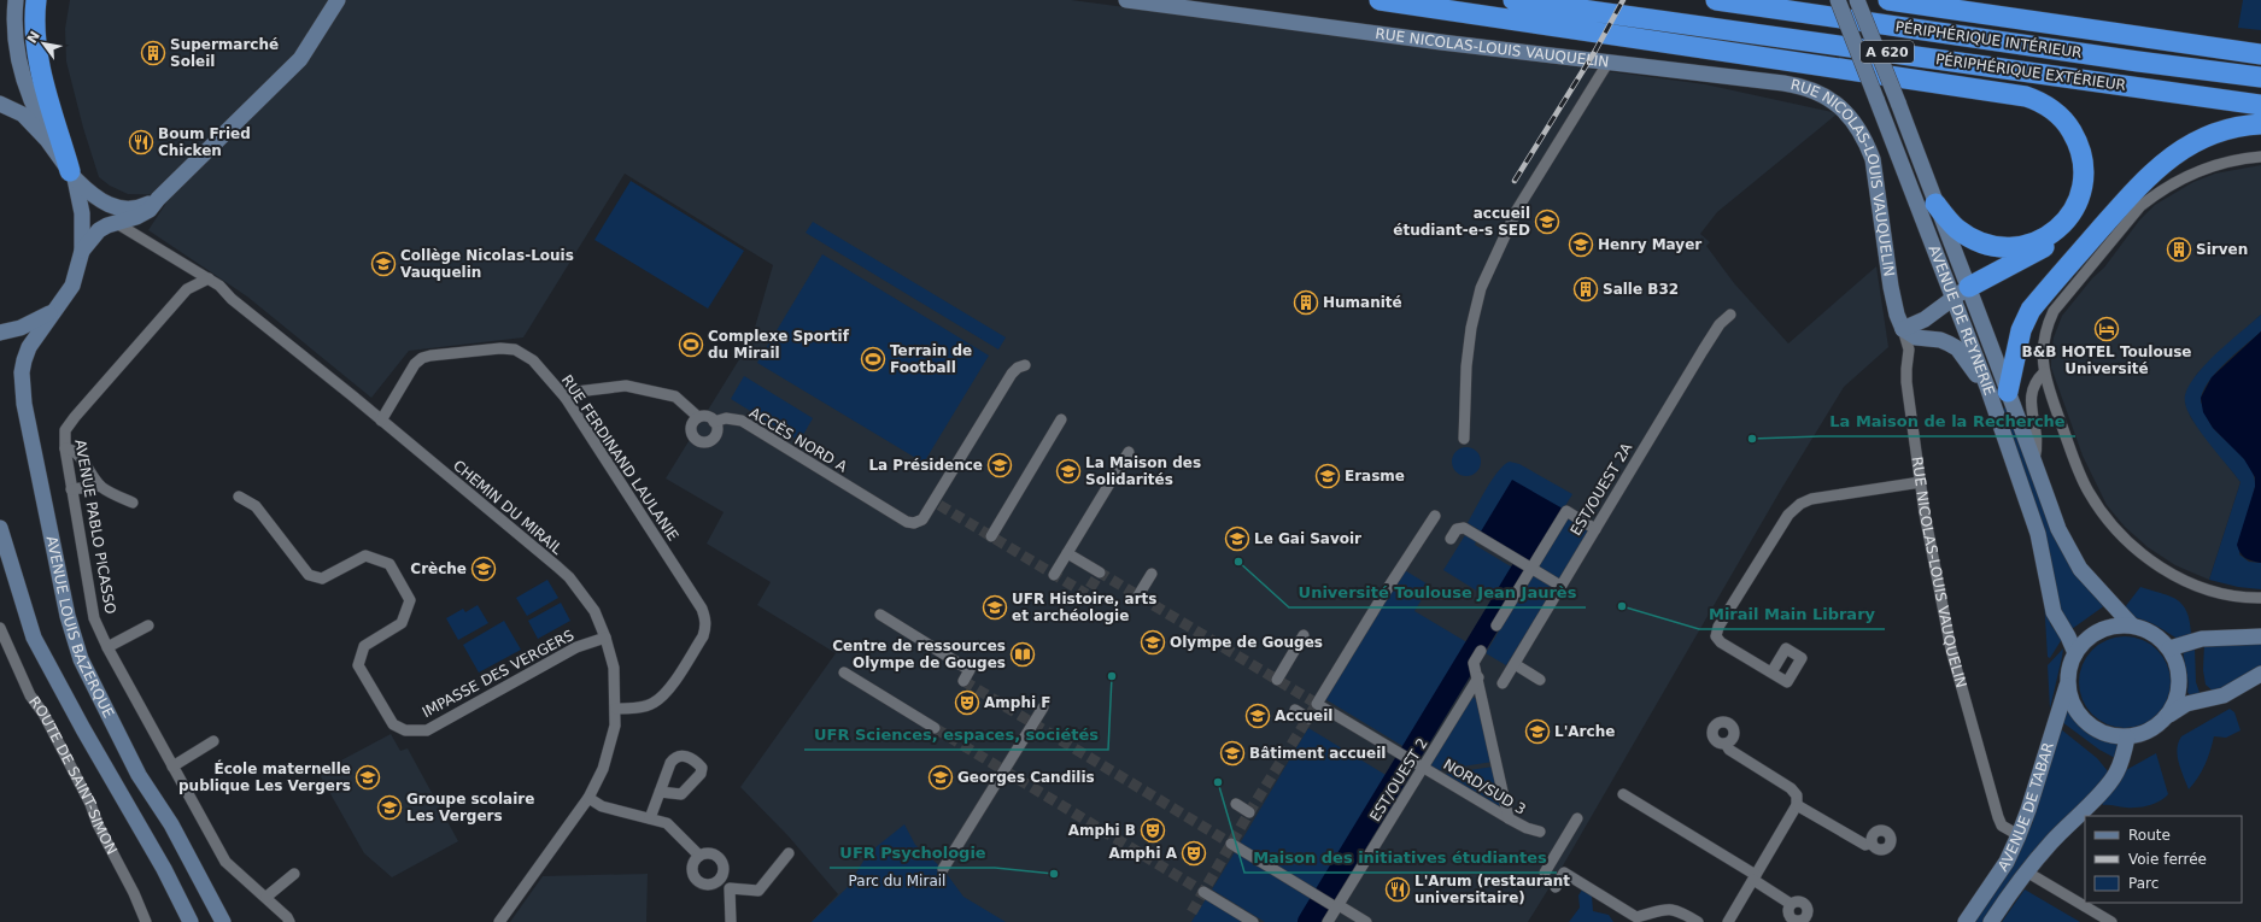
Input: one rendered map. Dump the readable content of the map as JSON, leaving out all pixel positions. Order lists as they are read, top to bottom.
{
  "streets": {
    "highway": ["PÉRIPHÉRIQUE INTÉRIEUR", "A 620", "PÉRIPHÉRIQUE EXTÉRIEUR"],
    "main road": [
      "RUE NICOLAS-LOUIS VAUQUELIN",
      "AVENUE DE REYNERIE",
      "AVENUE LOUIS BAZERQUE",
      "AVENUE DE TABAR"
    ],
    "street": [
      "ACCÈS NORD A",
      "RUE FERDINAND LAULANIE",
      "EST/OUEST 2A",
      "CHEMIN DU MIRAIL",
      "AVENUE PABLO PICASSO",
      "IMPASSE DES VERGERS",
      "ROUTE DE SAINT-SIMON",
      "EST/OUEST 2",
      "NORD/SUD 3"
    ]
  },
  "crossings": [
    ["RUE NICOLAS-LOUIS VAUQUELIN", "AVENUE DE TABAR"],
    ["AVENUE DE REYNERIE", "AVENUE DE TABAR"],
    ["RUE FERDINAND LAULANIE", "CHEMIN DU MIRAIL"],
    ["CHEMIN DU MIRAIL", "AVENUE PABLO PICASSO"],
    ["CHEMIN DU MIRAIL", "IMPASSE DES VERGERS"],
    ["EST/OUEST 2", "NORD/SUD 3"]
  ],
  "parks": ["Parc du Mirail"],
  "places": {
    "building": [
      "Supermarché Soleil",
      "Sirven",
      "Salle B32",
      "Humanité"
    ],
    "restaurant": ["Boum Fried Chicken", "L'Arum (restaurant universitaire)"],
    "school or university": [
      "accueil étudiant-e-s SED",
      "Henry Mayer",
      "Collège Nicolas-Louis Vauquelin",
      "La Présidence",
      "La Maison des Solidarités",
      "Erasme",
      "Le Gai Savoir",
      "Crèche",
      "UFR Histoire, arts et archéologie",
      "Olympe de Gouges",
      "Accueil",
      "L'Arche",
      "Bâtiment accueil",
      "École maternelle publique Les Vergers",
      "Georges Candilis",
      "Groupe scolaire Les Vergers"
    ],
    "hotel": ["B&B HOTEL Toulouse Université"],
    "sports": ["Complexe Sportif du Mirail", "Terrain de Football"],
    "other": [
      "La Maison de la Recherche",
      "Université Toulouse Jean Jaurès",
      "Mirail Main Library",
      "UFR Sciences, espaces, sociétés",
      "Maison des initiatives étudiantes",
      "UFR Psychologie"
    ],
    "library": ["Centre de ressources Olympe de Gouges"],
    "theatre": ["Amphi F", "Amphi B", "Amphi A"]
  },
  "legend": ["Route", "Voie ferrée", "Parc"],
  "north": "top left"
}
